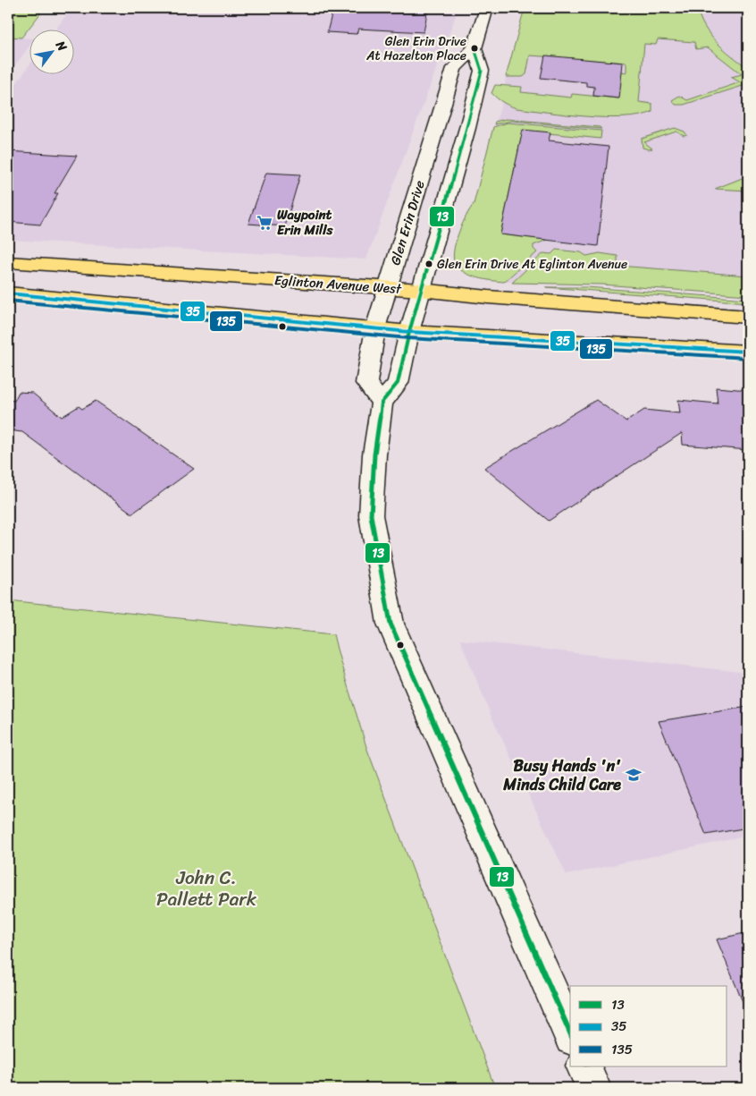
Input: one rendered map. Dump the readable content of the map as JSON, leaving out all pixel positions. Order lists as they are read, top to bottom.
{
  "streets": {
    "main road": ["Eglinton Avenue West"],
    "street": ["Glen Erin Drive"]
  },
  "crossings": [
    ["Glen Erin Drive", "Eglinton Avenue West"]
  ],
  "parks": ["John C. Pallett Park"],
  "places": {
    "other": ["Glen Erin Drive At Hazelton Place", "Glen Erin Drive At Eglinton Avenue"],
    "supermarket": ["Waypoint Erin Mills"],
    "school or university": ["Busy Hands 'n' Minds Child Care"]
  },
  "lines": ["transit line 13", "transit line 35", "transit line 135"],
  "legend": ["13", "35", "135"],
  "north": "top right"
}
